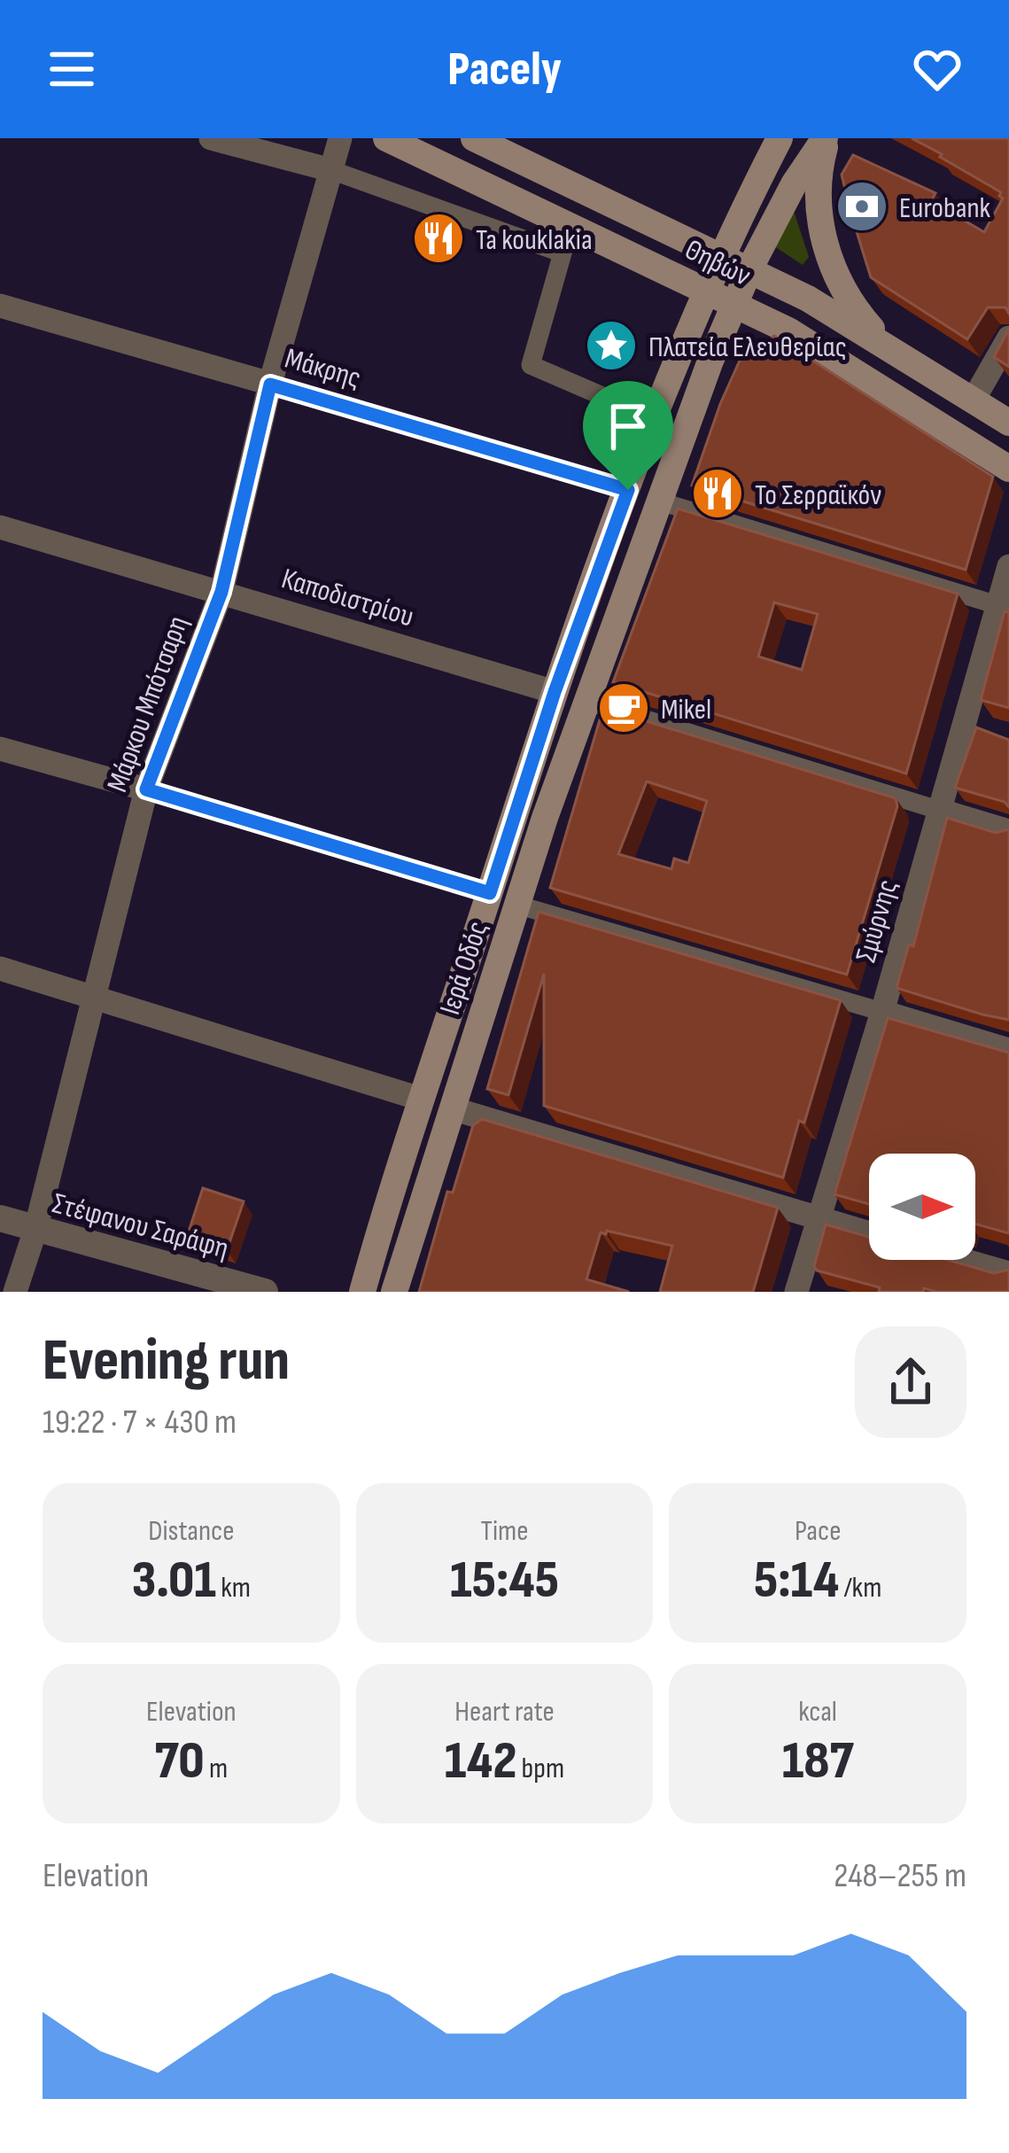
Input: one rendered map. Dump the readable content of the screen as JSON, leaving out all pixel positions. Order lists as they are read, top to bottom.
{
  "streets": {
    "main road": ["Θηβών", "Ιερά Οδός"],
    "street": [
      "Μάκρης",
      "Καποδιστρίου",
      "Μάρκου Μπότσαρη",
      "Σμύρνης",
      "Στέφανου Σαράφη"
    ]
  },
  "crossings": [
    ["Θηβών", "Ιερά Οδός"],
    ["Μάκρης", "Μάρκου Μπότσαρη"],
    ["Μάκρης", "Ιερά Οδός"],
    ["Καποδιστρίου", "Μάρκου Μπότσαρη"],
    ["Καποδιστρίου", "Ιερά Οδός"],
    ["Μάρκου Μπότσαρη", "Στέφανου Σαράφη"]
  ],
  "places": {
    "bank": ["Eurobank"],
    "restaurant": ["Ta kouklakia", "Το Σερραϊκόν"],
    "place": ["Πλατεία Ελευθερίας"],
    "cafe": ["Mikel"]
  },
  "north": "right",
  "page": {
    "header": "Pacely",
    "heading": ["Evening run", "19:22 · 7 × 430 m"],
    "stats": [
      ["Distance", "3.01 km"],
      ["Time", "15:45"],
      ["Pace", "5:14 /km"],
      ["Elevation", "70 m"],
      ["Heart rate", "142 bpm"],
      ["kcal", "187"]
    ],
    "chart": ["Elevation", "248–255 m"]
  }
}
